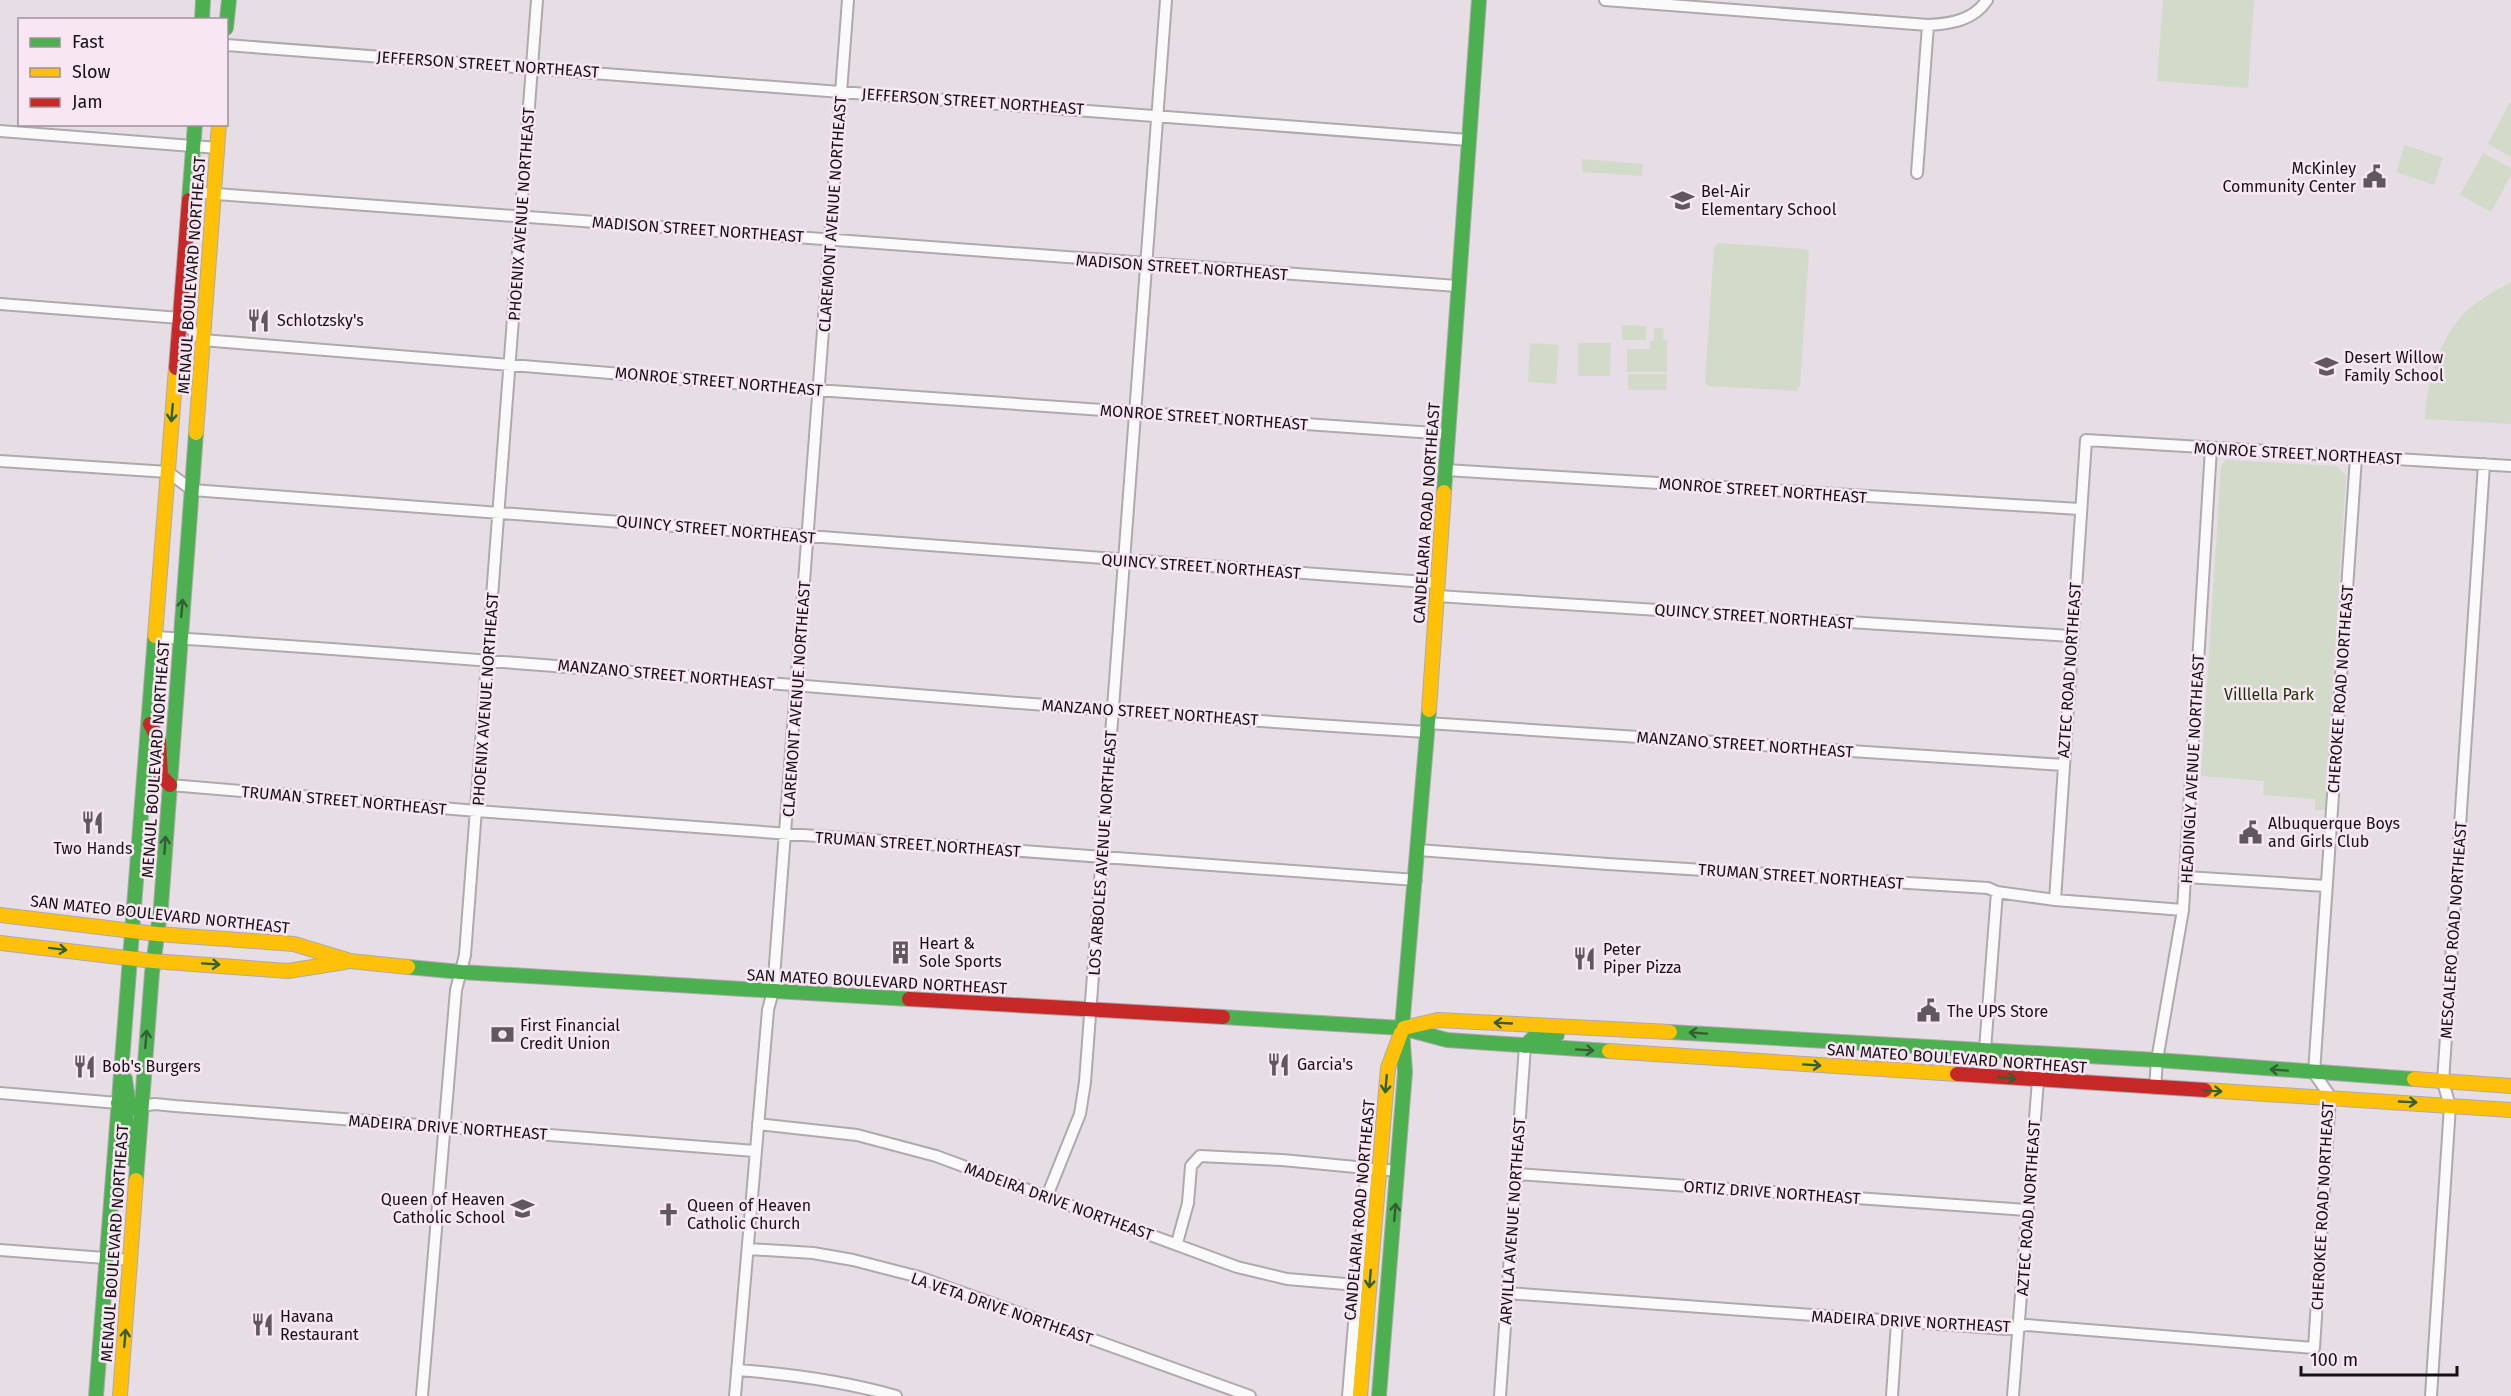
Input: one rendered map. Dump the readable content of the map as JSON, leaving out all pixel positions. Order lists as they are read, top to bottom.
{
  "streets": {
    "main road": ["MENAUL BOULEVARD NORTHEAST", "CANDELARIA ROAD NORTHEAST", "SAN MATEO BOULEVARD NORTHEAST"],
    "street": [
      "JEFFERSON STREET NORTHEAST",
      "PHOENIX AVENUE NORTHEAST",
      "CLAREMONT AVENUE NORTHEAST",
      "MADISON STREET NORTHEAST",
      "MONROE STREET NORTHEAST",
      "QUINCY STREET NORTHEAST",
      "AZTEC ROAD NORTHEAST",
      "MANZANO STREET NORTHEAST",
      "CHEROKEE ROAD NORTHEAST",
      "HEADINGLY AVENUE NORTHEAST",
      "TRUMAN STREET NORTHEAST",
      "LOS ARBOLES AVENUE NORTHEAST",
      "MESCALERO ROAD NORTHEAST",
      "MADEIRA DRIVE NORTHEAST",
      "ORTIZ DRIVE NORTHEAST",
      "ARVILLA AVENUE NORTHEAST",
      "LA VETA DRIVE NORTHEAST"
    ]
  },
  "crossings": [
    ["JEFFERSON STREET NORTHEAST", "PHOENIX AVENUE NORTHEAST"],
    ["JEFFERSON STREET NORTHEAST", "CLAREMONT AVENUE NORTHEAST"],
    ["JEFFERSON STREET NORTHEAST", "CANDELARIA ROAD NORTHEAST"],
    ["JEFFERSON STREET NORTHEAST", "LOS ARBOLES AVENUE NORTHEAST"],
    ["PHOENIX AVENUE NORTHEAST", "MADISON STREET NORTHEAST"],
    ["PHOENIX AVENUE NORTHEAST", "MONROE STREET NORTHEAST"],
    ["PHOENIX AVENUE NORTHEAST", "QUINCY STREET NORTHEAST"],
    ["PHOENIX AVENUE NORTHEAST", "MANZANO STREET NORTHEAST"],
    ["PHOENIX AVENUE NORTHEAST", "TRUMAN STREET NORTHEAST"],
    ["PHOENIX AVENUE NORTHEAST", "SAN MATEO BOULEVARD NORTHEAST"],
    ["PHOENIX AVENUE NORTHEAST", "MADEIRA DRIVE NORTHEAST"],
    ["CLAREMONT AVENUE NORTHEAST", "MADISON STREET NORTHEAST"],
    ["CLAREMONT AVENUE NORTHEAST", "MONROE STREET NORTHEAST"],
    ["CLAREMONT AVENUE NORTHEAST", "QUINCY STREET NORTHEAST"],
    ["CLAREMONT AVENUE NORTHEAST", "MANZANO STREET NORTHEAST"],
    ["CLAREMONT AVENUE NORTHEAST", "TRUMAN STREET NORTHEAST"],
    ["CLAREMONT AVENUE NORTHEAST", "SAN MATEO BOULEVARD NORTHEAST"],
    ["CLAREMONT AVENUE NORTHEAST", "MADEIRA DRIVE NORTHEAST"],
    ["CLAREMONT AVENUE NORTHEAST", "LA VETA DRIVE NORTHEAST"],
    ["MADISON STREET NORTHEAST", "MENAUL BOULEVARD NORTHEAST"],
    ["MADISON STREET NORTHEAST", "CANDELARIA ROAD NORTHEAST"],
    ["MADISON STREET NORTHEAST", "LOS ARBOLES AVENUE NORTHEAST"],
    ["MENAUL BOULEVARD NORTHEAST", "MONROE STREET NORTHEAST"],
    ["MENAUL BOULEVARD NORTHEAST", "QUINCY STREET NORTHEAST"],
    ["MENAUL BOULEVARD NORTHEAST", "MANZANO STREET NORTHEAST"],
    ["MENAUL BOULEVARD NORTHEAST", "TRUMAN STREET NORTHEAST"],
    ["MENAUL BOULEVARD NORTHEAST", "SAN MATEO BOULEVARD NORTHEAST"],
    ["MENAUL BOULEVARD NORTHEAST", "MADEIRA DRIVE NORTHEAST"],
    ["MONROE STREET NORTHEAST", "CANDELARIA ROAD NORTHEAST"],
    ["MONROE STREET NORTHEAST", "AZTEC ROAD NORTHEAST"],
    ["MONROE STREET NORTHEAST", "CHEROKEE ROAD NORTHEAST"],
    ["MONROE STREET NORTHEAST", "HEADINGLY AVENUE NORTHEAST"],
    ["MONROE STREET NORTHEAST", "LOS ARBOLES AVENUE NORTHEAST"],
    ["MONROE STREET NORTHEAST", "MESCALERO ROAD NORTHEAST"],
    ["CANDELARIA ROAD NORTHEAST", "QUINCY STREET NORTHEAST"],
    ["CANDELARIA ROAD NORTHEAST", "MANZANO STREET NORTHEAST"],
    ["CANDELARIA ROAD NORTHEAST", "TRUMAN STREET NORTHEAST"],
    ["CANDELARIA ROAD NORTHEAST", "SAN MATEO BOULEVARD NORTHEAST"],
    ["QUINCY STREET NORTHEAST", "AZTEC ROAD NORTHEAST"],
    ["QUINCY STREET NORTHEAST", "LOS ARBOLES AVENUE NORTHEAST"],
    ["AZTEC ROAD NORTHEAST", "MANZANO STREET NORTHEAST"],
    ["AZTEC ROAD NORTHEAST", "TRUMAN STREET NORTHEAST"],
    ["AZTEC ROAD NORTHEAST", "SAN MATEO BOULEVARD NORTHEAST"],
    ["AZTEC ROAD NORTHEAST", "MADEIRA DRIVE NORTHEAST"],
    ["AZTEC ROAD NORTHEAST", "ORTIZ DRIVE NORTHEAST"],
    ["MANZANO STREET NORTHEAST", "LOS ARBOLES AVENUE NORTHEAST"],
    ["CHEROKEE ROAD NORTHEAST", "SAN MATEO BOULEVARD NORTHEAST"],
    ["CHEROKEE ROAD NORTHEAST", "MADEIRA DRIVE NORTHEAST"],
    ["HEADINGLY AVENUE NORTHEAST", "TRUMAN STREET NORTHEAST"],
    ["HEADINGLY AVENUE NORTHEAST", "SAN MATEO BOULEVARD NORTHEAST"],
    ["TRUMAN STREET NORTHEAST", "LOS ARBOLES AVENUE NORTHEAST"],
    ["LOS ARBOLES AVENUE NORTHEAST", "SAN MATEO BOULEVARD NORTHEAST"],
    ["LOS ARBOLES AVENUE NORTHEAST", "MADEIRA DRIVE NORTHEAST"],
    ["SAN MATEO BOULEVARD NORTHEAST", "MESCALERO ROAD NORTHEAST"],
    ["SAN MATEO BOULEVARD NORTHEAST", "ARVILLA AVENUE NORTHEAST"],
    ["MADEIRA DRIVE NORTHEAST", "ARVILLA AVENUE NORTHEAST"],
    ["ORTIZ DRIVE NORTHEAST", "ARVILLA AVENUE NORTHEAST"]
  ],
  "parks": ["Villlella Park"],
  "places": {
    "public building": ["McKinley Community Center", "Albuquerque Boys and Girls Club", "The UPS Store"],
    "school or university": ["Bel-Air Elementary School", "Desert Willow Family School", "Queen of Heaven Catholic School"],
    "restaurant": [
      "Schlotzsky's",
      "Two Hands",
      "Peter Piper Pizza",
      "Garcia's",
      "Bob's Burgers",
      "Havana Restaurant"
    ],
    "building": ["Heart & Sole Sports"],
    "bank": ["First Financial Credit Union"],
    "church": ["Queen of Heaven Catholic Church"]
  },
  "legend": ["Fast", "Slow", "Jam"],
  "scale_bar": "100 m"
}
